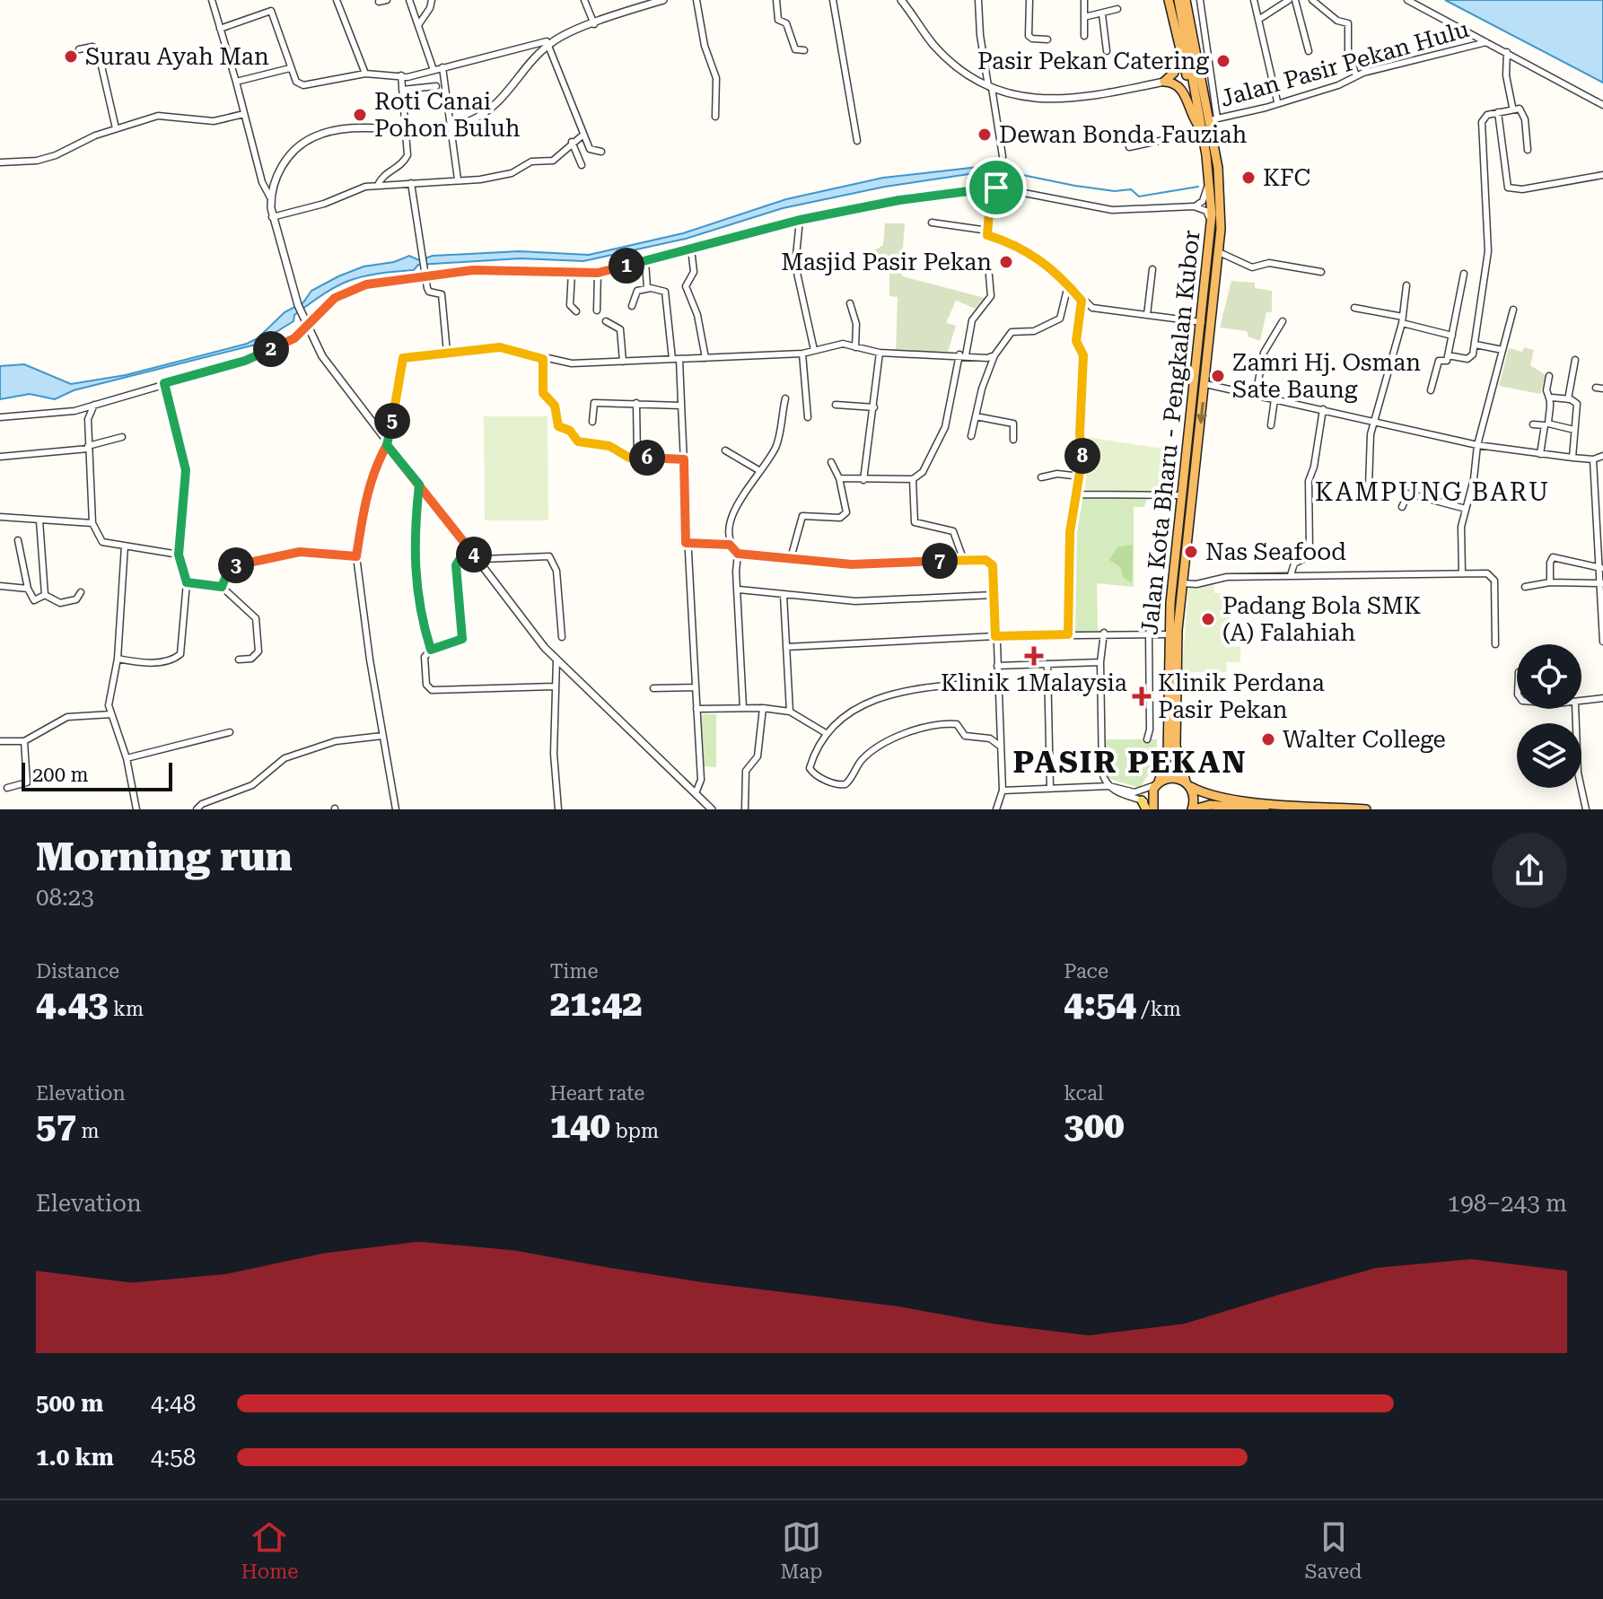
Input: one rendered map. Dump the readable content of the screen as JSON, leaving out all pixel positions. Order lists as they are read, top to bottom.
{
  "streets": {
    "highway": ["Jalan Kota Bharu - Pengkalan Kubor"],
    "street": ["Jalan Pasir Pekan Hulu"]
  },
  "districts": ["KAMPUNG BARU", "PASIR PEKAN"],
  "places": {
    "other": [
      "Surau Ayah Man",
      "Pasir Pekan Catering",
      "Roti Canai Pohon Buluh",
      "Dewan Bonda Fauziah",
      "KFC",
      "Masjid Pasir Pekan",
      "Zamri Hj. Osman Sate Baung",
      "Nas Seafood",
      "Padang Bola SMK (A) Falahiah",
      "Walter College"
    ],
    "health": ["Klinik 1Malaysia", "Klinik Perdana Pasir Pekan"]
  },
  "scale_bar": "200 m",
  "page": {
    "pins": [
      "1",
      "2",
      "5",
      "8",
      "6",
      "4",
      "7",
      "3"
    ],
    "scale": "200 m",
    "heading": ["Morning run", "08:23"],
    "stats": [
      ["Distance", "4.43 km"],
      ["Time", "21:42"],
      ["Pace", "4:54 /km"],
      ["Elevation", "57 m"],
      ["Heart rate", "140 bpm"],
      ["kcal", "300"]
    ],
    "chart": ["Elevation", "198–243 m"],
    "list": [
      {
        "name": "500 m",
        "note": "4:48"
      },
      {
        "name": "1.0 km",
        "note": "4:58"
      }
    ],
    "tabs": ["Home", "Map", "Saved"]
  }
}
